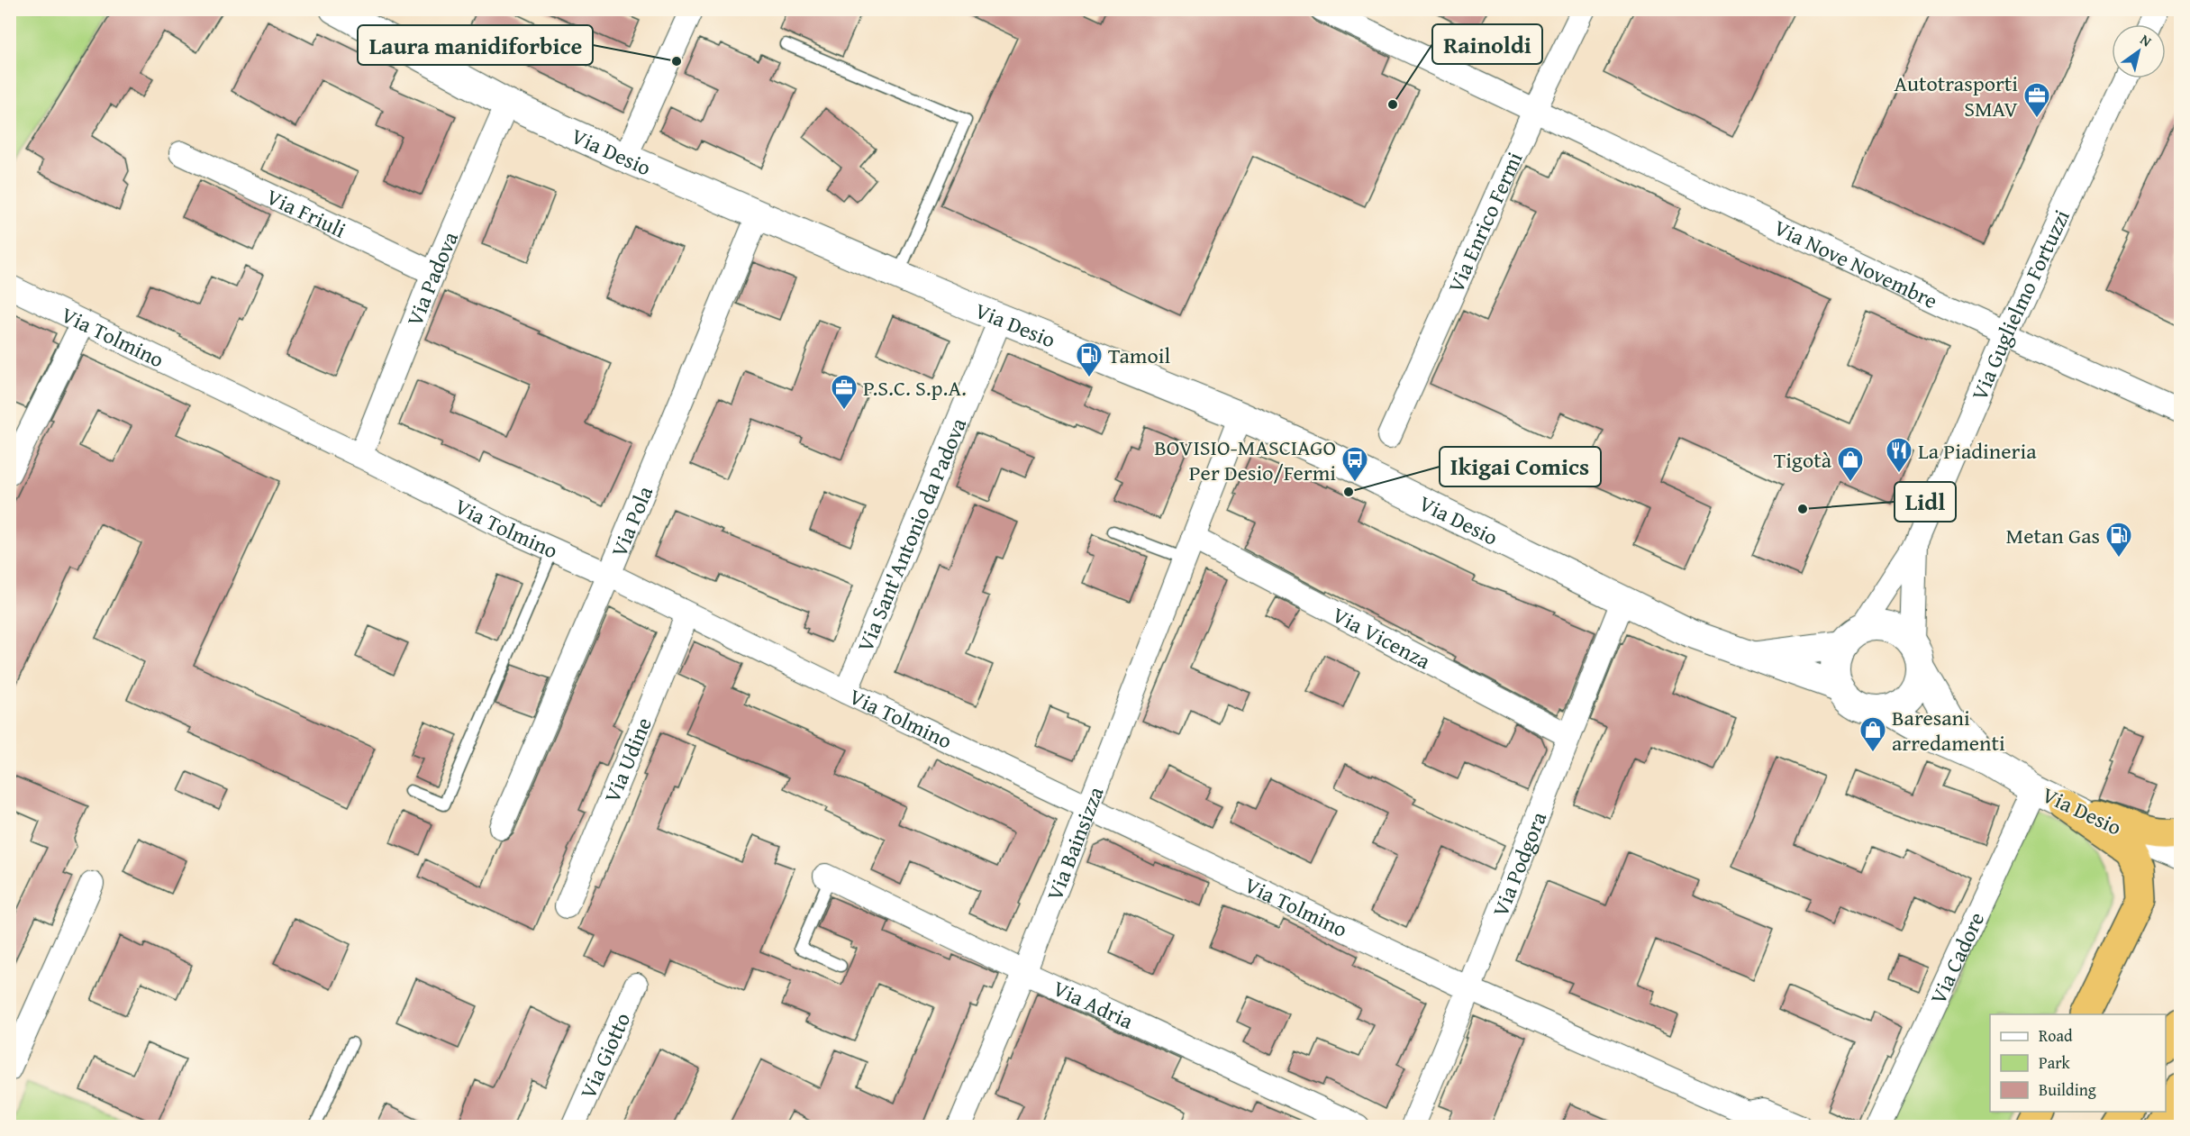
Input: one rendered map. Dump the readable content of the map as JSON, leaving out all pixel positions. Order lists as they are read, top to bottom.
{
  "streets": {
    "street": [
      "Via Desio",
      "Via Friuli",
      "Via Enrico Fermi",
      "Via Nove Novembre",
      "Via Padova",
      "Via Guglielmo Fortuzzi",
      "Via Tolmino",
      "Via Pola",
      "Via Sant'Antonio da Padova",
      "Via Vicenza",
      "Via Udine",
      "Via Bainsizza",
      "Via Podgora",
      "Via Cadore",
      "Via Adria",
      "Via Giotto"
    ]
  },
  "crossings": [
    ["Via Desio", "Via Padova"],
    ["Via Desio", "Via Guglielmo Fortuzzi"],
    ["Via Desio", "Via Pola"],
    ["Via Desio", "Via Sant'Antonio da Padova"],
    ["Via Desio", "Via Bainsizza"],
    ["Via Desio", "Via Podgora"],
    ["Via Desio", "Via Cadore"],
    ["Via Friuli", "Via Padova"],
    ["Via Enrico Fermi", "Via Nove Novembre"],
    ["Via Nove Novembre", "Via Guglielmo Fortuzzi"],
    ["Via Padova", "Via Tolmino"],
    ["Via Tolmino", "Via Pola"],
    ["Via Tolmino", "Via Sant'Antonio da Padova"],
    ["Via Tolmino", "Via Udine"],
    ["Via Tolmino", "Via Bainsizza"],
    ["Via Tolmino", "Via Podgora"],
    ["Via Vicenza", "Via Bainsizza"],
    ["Via Vicenza", "Via Podgora"],
    ["Via Bainsizza", "Via Adria"]
  ],
  "places": {
    "other": [
      "Laura manidiforbice",
      "Rainoldi",
      "Ikigai Comics",
      "Lidl"
    ],
    "office": ["Autotrasporti SMAV", "P.S.C. S.p.A."],
    "fuel station": ["Tamoil", "Metan Gas"],
    "restaurant": ["La Piadineria"],
    "bus stop": ["BOVISIO-MASCIAGO Per Desio/Fermi"],
    "shop": ["Tigotà", "Baresani arredamenti"]
  },
  "legend": ["Road", "Park", "Building"],
  "north": "top right"
}
